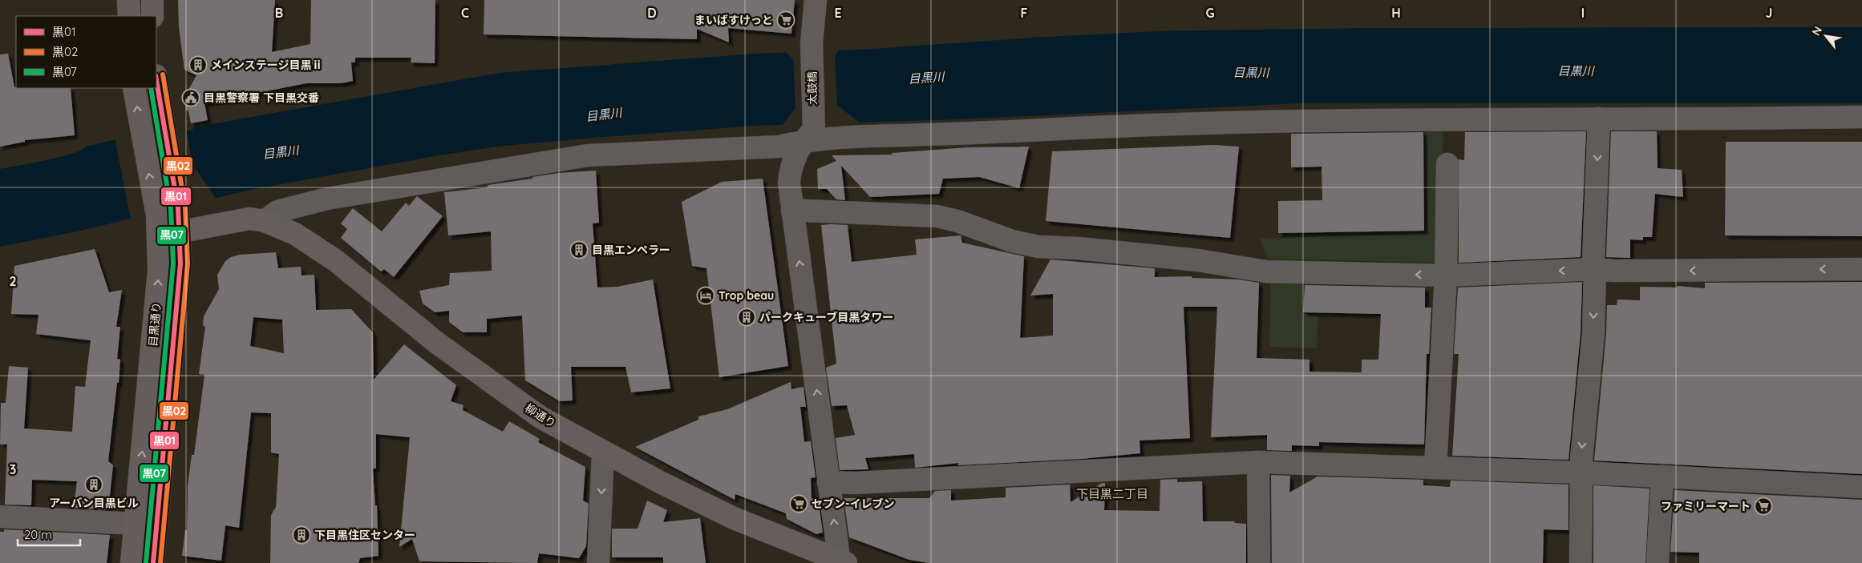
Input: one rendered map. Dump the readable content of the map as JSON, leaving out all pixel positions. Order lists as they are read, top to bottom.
{
  "streets": {
    "main road": ["目黒通り"],
    "street": ["太鼓橋", "柳通り"]
  },
  "districts": ["下目黒二丁目"],
  "water": ["目黒川"],
  "places": {
    "supermarket": ["まいばすけっと", "セブン-イレブン", "ファミリーマート"],
    "building": [
      "メインステージ目黒ⅱ",
      "目黒エンペラー",
      "パークキューブ目黒タワー",
      "アーバン目黒ビル",
      "下目黒住区センター"
    ],
    "public building": ["目黒警察署 下目黒交番"],
    "hotel": ["Trop beau"]
  },
  "lines": ["transit line 黒02", "transit line 黒01", "transit line 黒07"],
  "legend": ["黒01", "黒02", "黒07"],
  "scale_bar": "20 m",
  "north": "top left",
  "grid": {
    "columns": [
      "B",
      "C",
      "D",
      "E",
      "F",
      "G",
      "H",
      "I",
      "J"
    ],
    "rows": ["2", "3"]
  }
}
